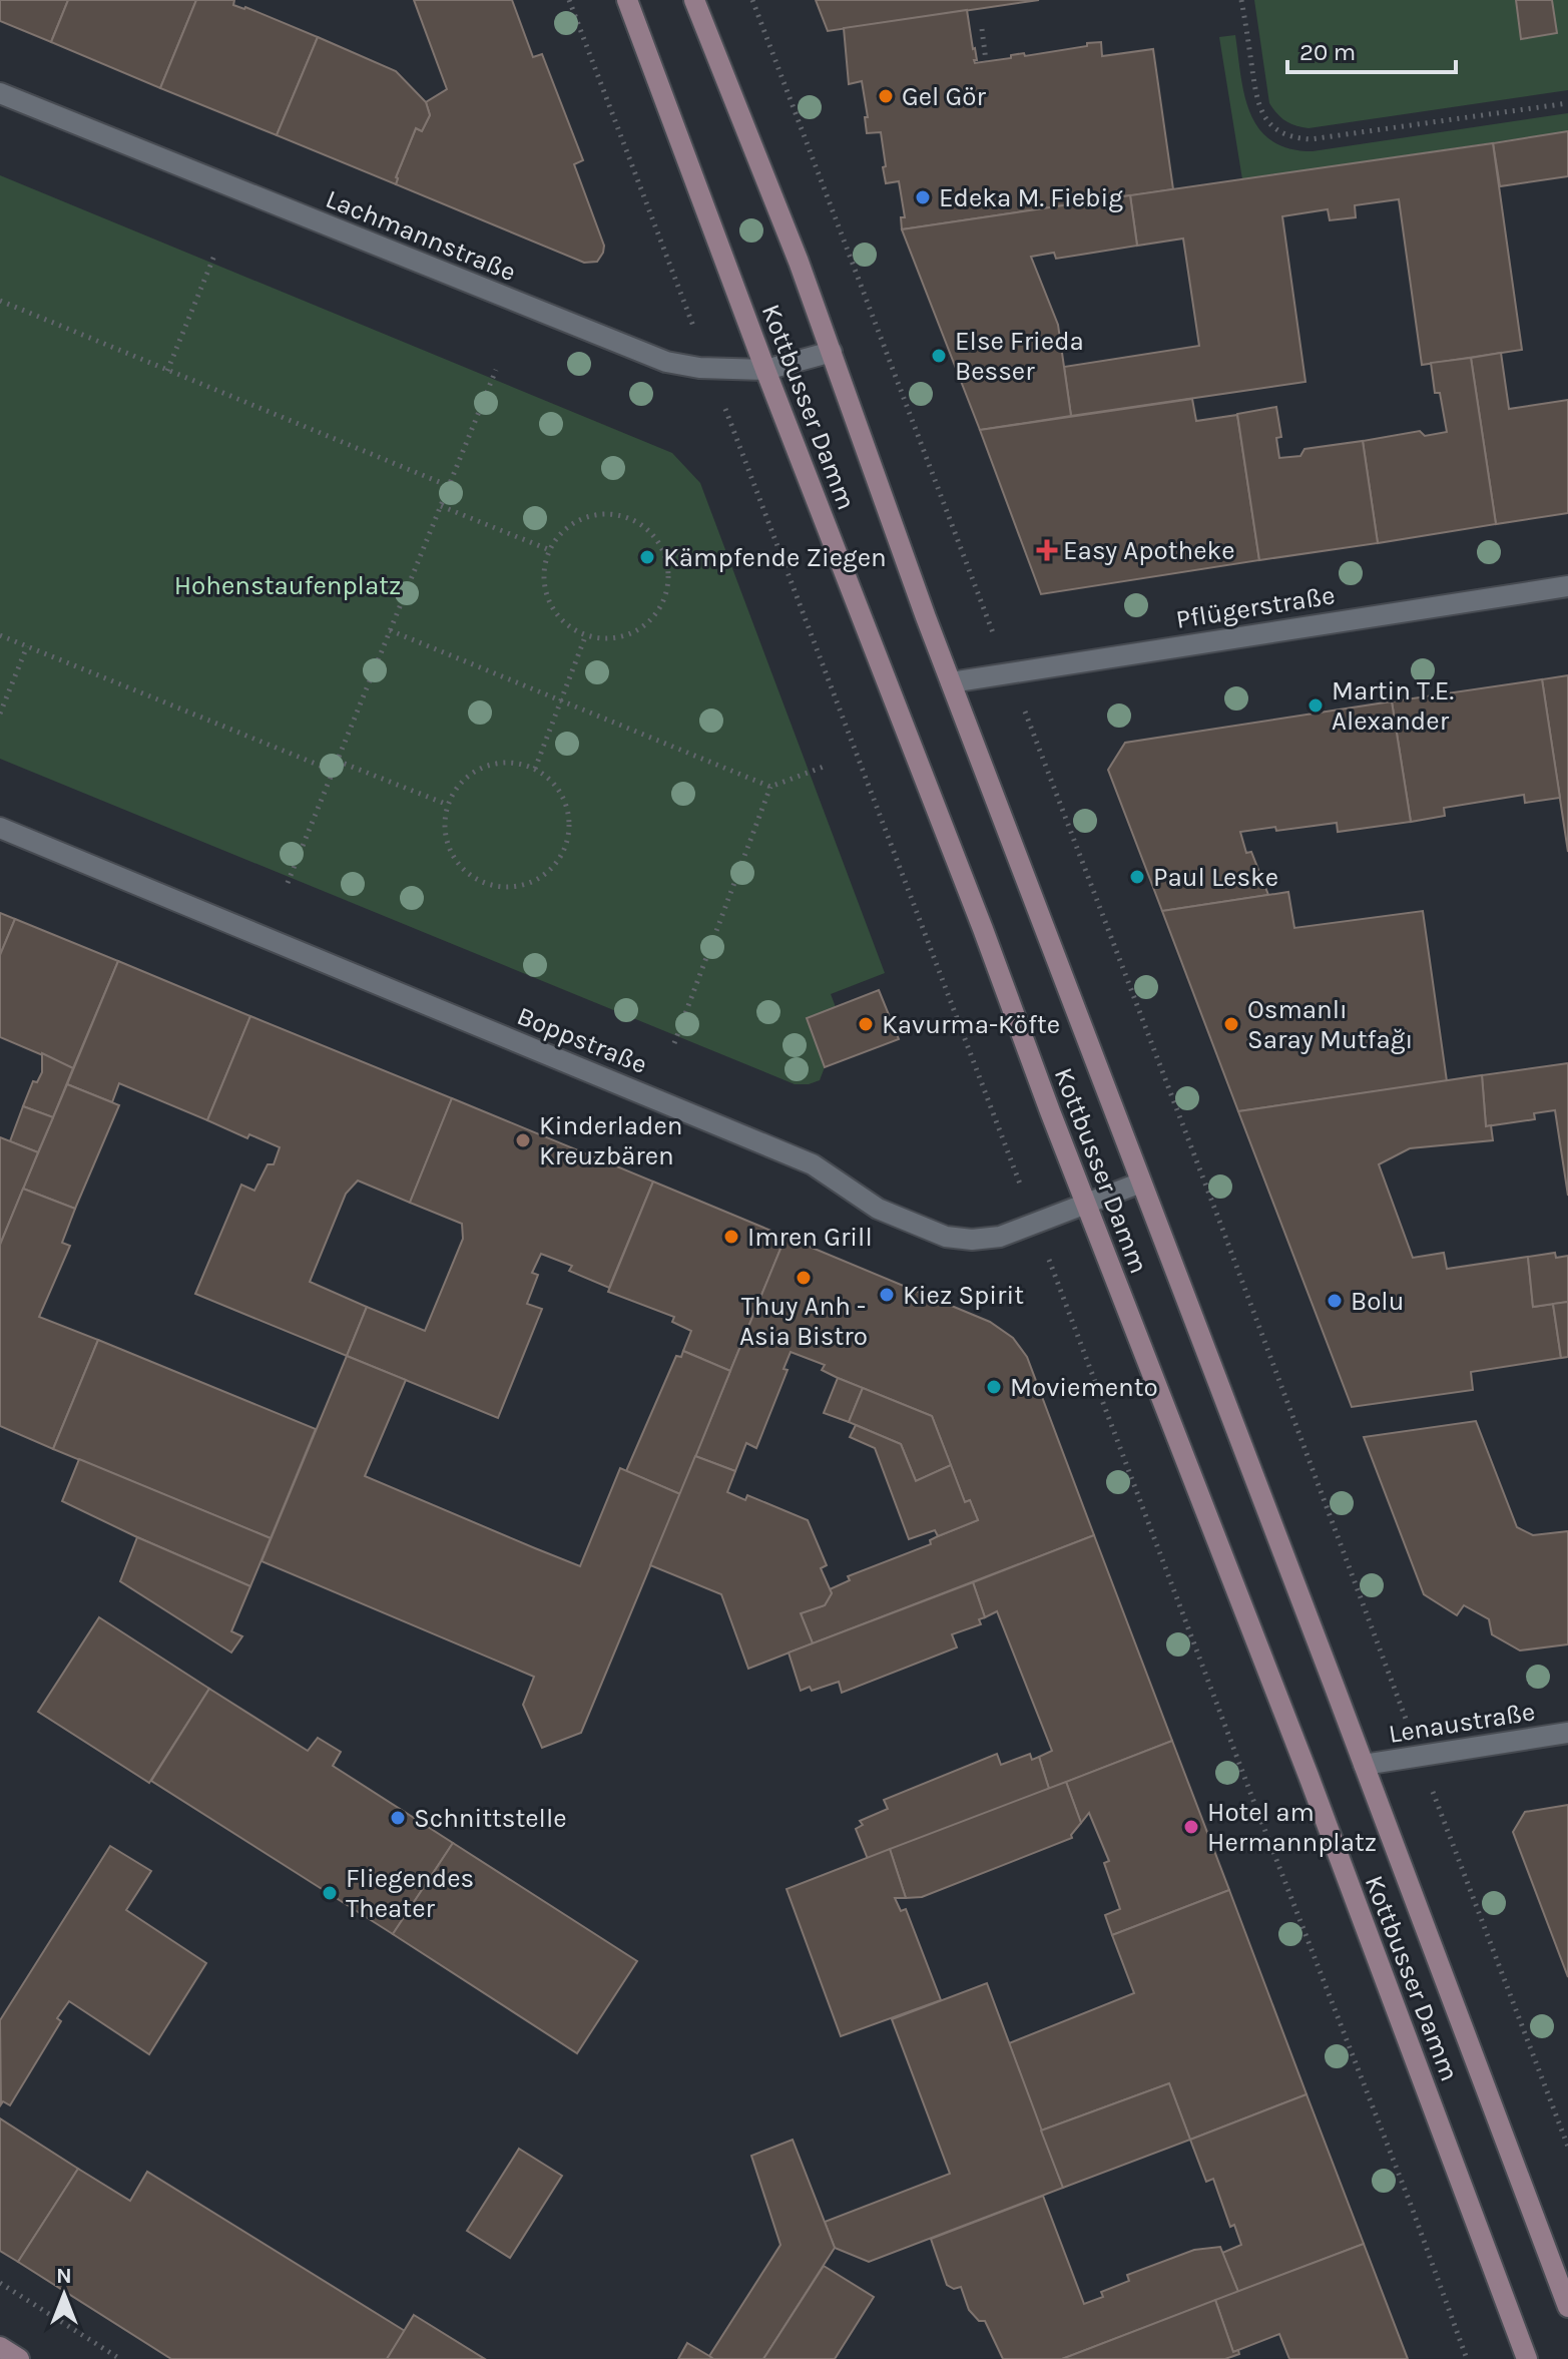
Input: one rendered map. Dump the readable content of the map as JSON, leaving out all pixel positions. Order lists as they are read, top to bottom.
{
  "streets": {
    "main road": ["Kottbusser Damm"],
    "street": [
      "Lachmannstraße",
      "Pflügerstraße",
      "Boppstraße",
      "Lenaustraße"
    ]
  },
  "crossings": [
    ["Lachmannstraße", "Kottbusser Damm"],
    ["Kottbusser Damm", "Pflügerstraße"],
    ["Kottbusser Damm", "Boppstraße"],
    ["Kottbusser Damm", "Lenaustraße"]
  ],
  "parks": ["Hohenstaufenplatz"],
  "places": {
    "other": [
      "Gel Gör",
      "Edeka M. Fiebig",
      "Else Frieda Besser",
      "Kämpfende Ziegen",
      "Martin T.E. Alexander",
      "Paul Leske",
      "Kavurma-Köfte",
      "Osmanlı Saray Mutfağı",
      "Kinderladen Kreuzbären",
      "Imren Grill",
      "Thuy Anh - Asia Bistro",
      "Kiez Spirit",
      "Bolu",
      "Moviemento",
      "Schnittstelle",
      "Hotel am Hermannplatz",
      "Fliegendes Theater"
    ],
    "health": ["Easy Apotheke"]
  },
  "scale_bar": "20 m",
  "north": "top"
}
